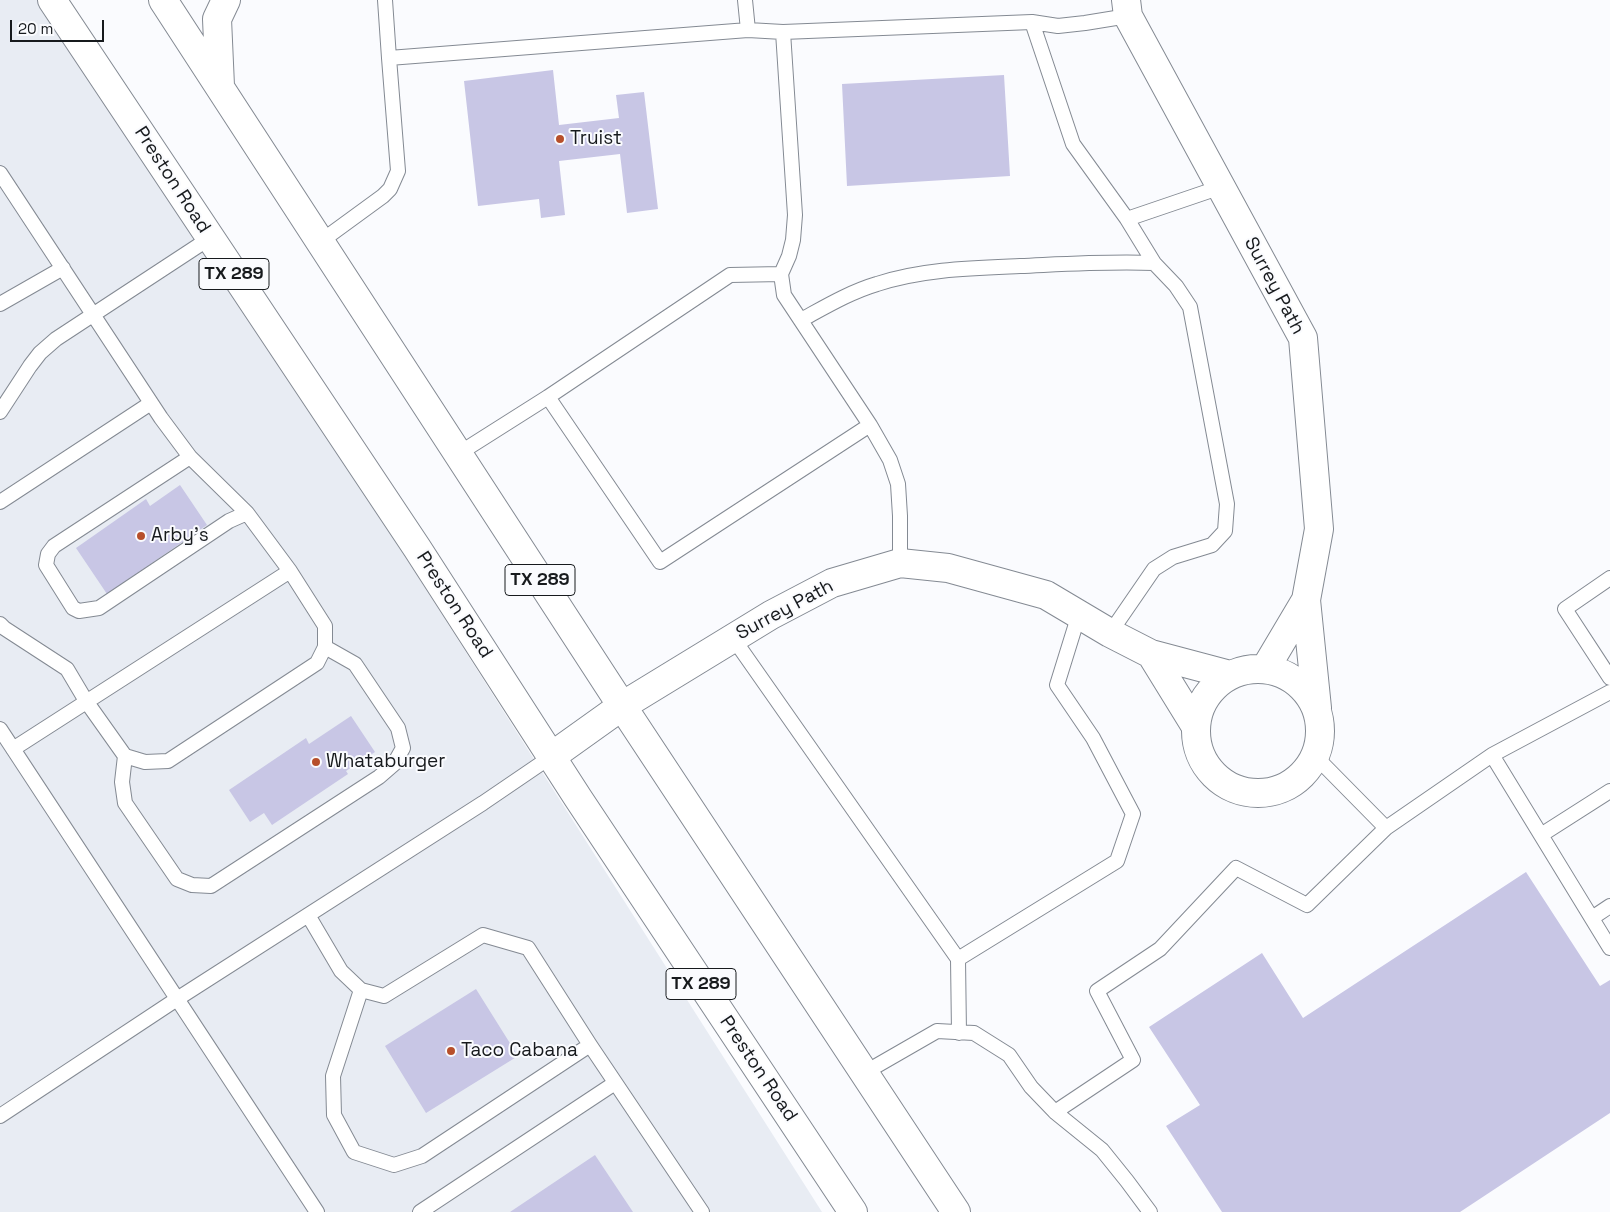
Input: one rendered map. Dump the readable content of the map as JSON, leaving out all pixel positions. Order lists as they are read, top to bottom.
{
  "streets": {
    "main road": ["Preston Road", "TX 289", "Surrey Path"]
  },
  "crossings": [
    ["Preston Road", "Surrey Path"],
    ["TX 289", "Surrey Path"]
  ],
  "places": [
    "Truist",
    "Arby's",
    "Whataburger",
    "Taco Cabana"
  ],
  "scale_bar": "20 m"
}
